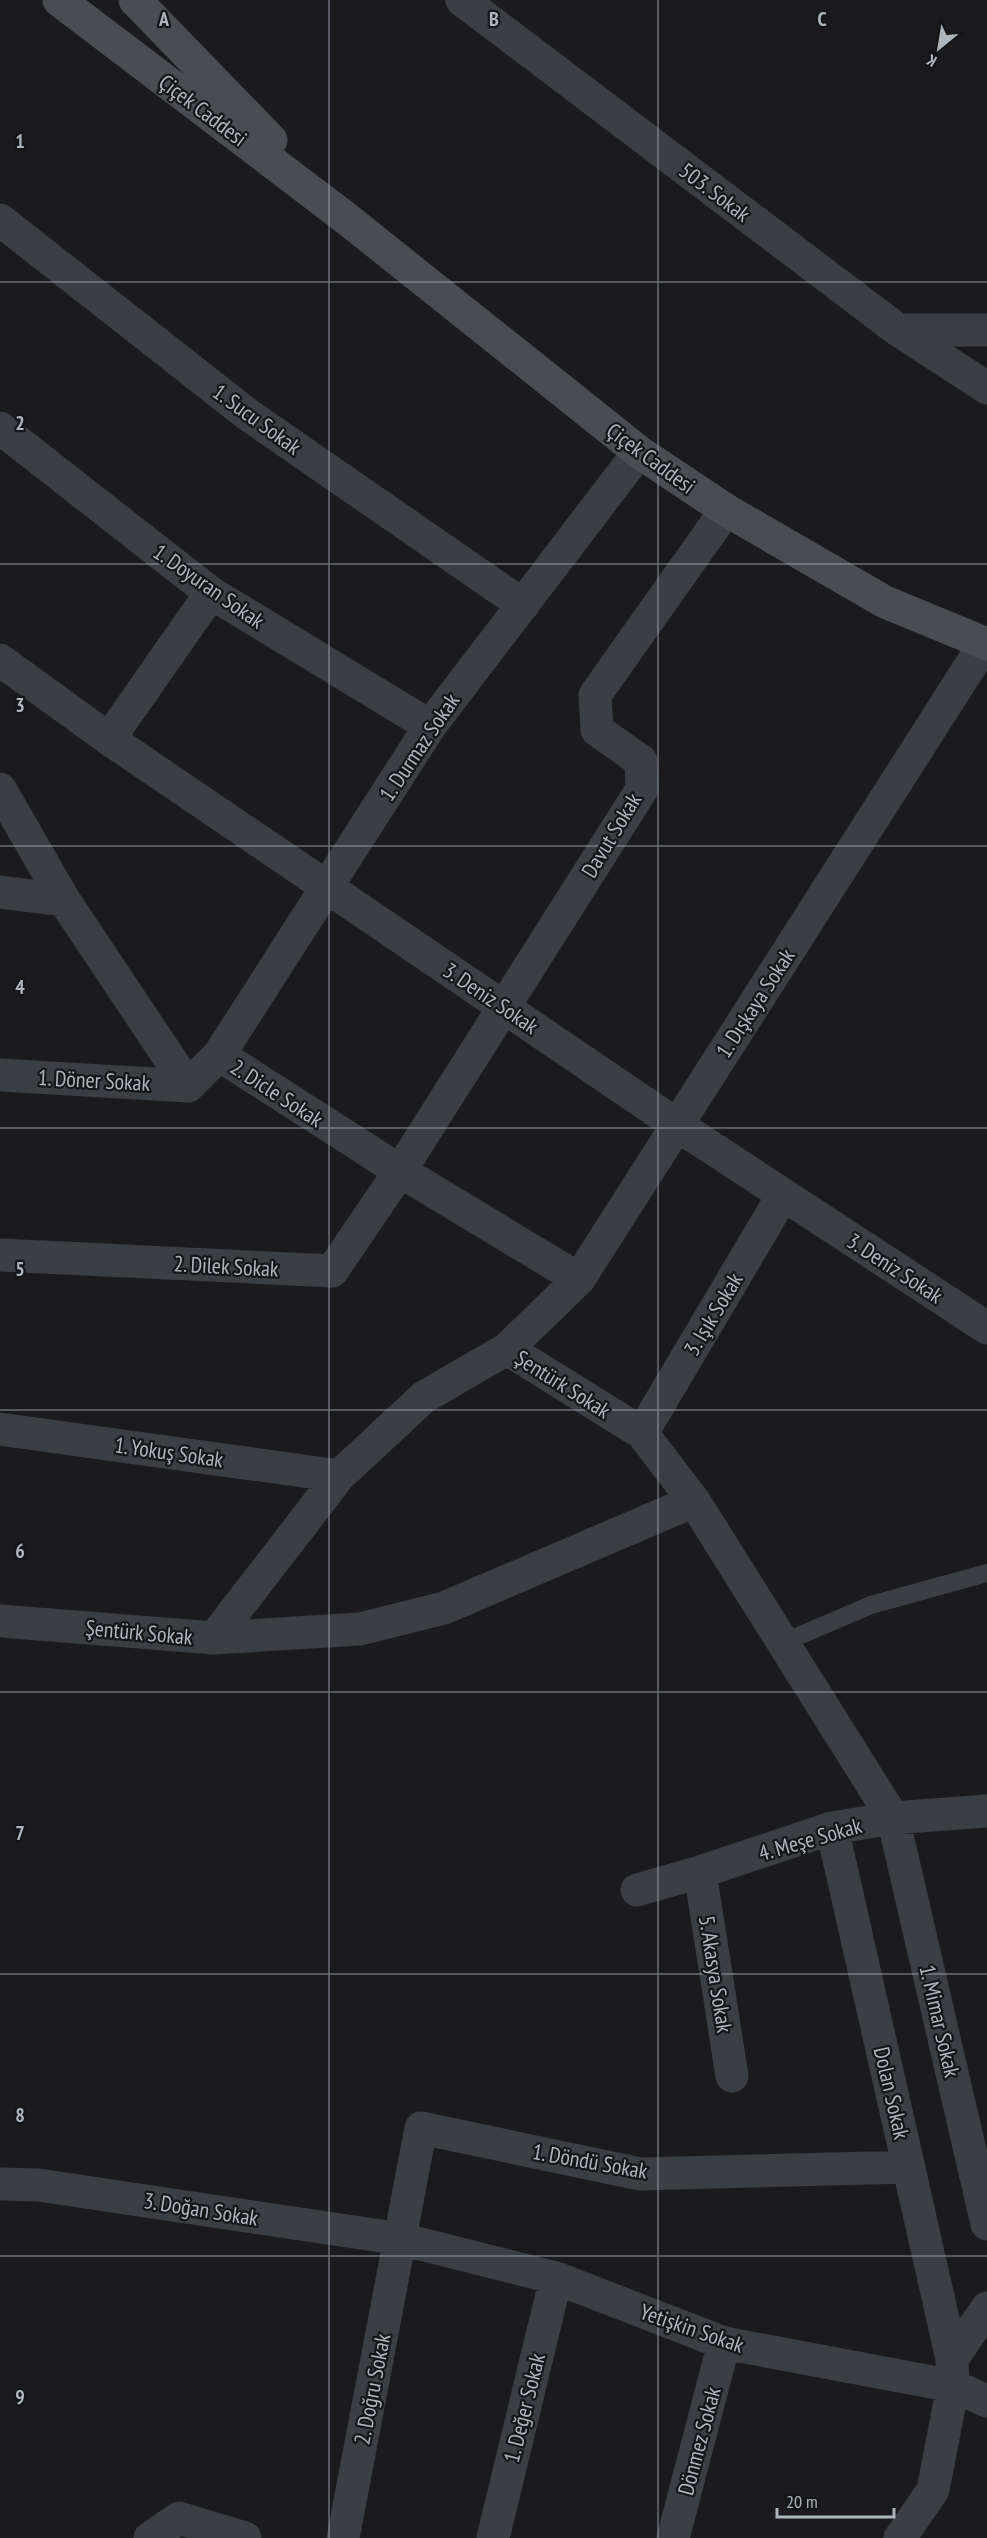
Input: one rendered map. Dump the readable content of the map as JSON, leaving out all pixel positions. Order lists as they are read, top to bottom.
{
  "streets": {
    "main road": ["Çiçek Caddesi"],
    "street": [
      "503. Sokak",
      "1. Sucu Sokak",
      "1. Doyuran Sokak",
      "1. Durmaz Sokak",
      "Davut Sokak",
      "3. Deniz Sokak",
      "1. Dışkaya Sokak",
      "1. Döner Sokak",
      "2. Dicle Sokak",
      "2. Dilek Sokak",
      "3. Işık Sokak",
      "Şentürk Sokak",
      "1. Yokuş Sokak",
      "4. Meşe Sokak",
      "5. Akasya Sokak",
      "1. Mimar Sokak",
      "Dolan Sokak",
      "1. Döndü Sokak",
      "3. Doğan Sokak",
      "Yetişkin Sokak",
      "2. Doğru Sokak",
      "1. Değer Sokak",
      "Dönmez Sokak"
    ]
  },
  "crossings": [
    ["Çiçek Caddesi", "1. Durmaz Sokak"],
    ["Çiçek Caddesi", "Davut Sokak"],
    ["Çiçek Caddesi", "1. Dışkaya Sokak"],
    ["1. Sucu Sokak", "1. Durmaz Sokak"],
    ["1. Doyuran Sokak", "1. Durmaz Sokak"],
    ["1. Durmaz Sokak", "3. Deniz Sokak"],
    ["1. Durmaz Sokak", "2. Dicle Sokak"],
    ["Davut Sokak", "3. Deniz Sokak"],
    ["Davut Sokak", "2. Dicle Sokak"],
    ["Davut Sokak", "2. Dilek Sokak"],
    ["3. Deniz Sokak", "1. Dışkaya Sokak"],
    ["3. Deniz Sokak", "3. Işık Sokak"],
    ["1. Dışkaya Sokak", "2. Dicle Sokak"],
    ["1. Dışkaya Sokak", "Şentürk Sokak"],
    ["1. Döner Sokak", "2. Dicle Sokak"],
    ["2. Dicle Sokak", "2. Dilek Sokak"],
    ["3. Işık Sokak", "Şentürk Sokak"],
    ["Şentürk Sokak", "1. Yokuş Sokak"],
    ["Şentürk Sokak", "4. Meşe Sokak"],
    ["Şentürk Sokak", "1. Mimar Sokak"],
    ["4. Meşe Sokak", "5. Akasya Sokak"],
    ["4. Meşe Sokak", "1. Mimar Sokak"],
    ["4. Meşe Sokak", "Dolan Sokak"],
    ["Dolan Sokak", "1. Döndü Sokak"],
    ["Dolan Sokak", "Yetişkin Sokak"],
    ["1. Döndü Sokak", "3. Doğan Sokak"],
    ["1. Döndü Sokak", "Yetişkin Sokak"],
    ["1. Döndü Sokak", "2. Doğru Sokak"],
    ["3. Doğan Sokak", "Yetişkin Sokak"],
    ["3. Doğan Sokak", "2. Doğru Sokak"],
    ["Yetişkin Sokak", "2. Doğru Sokak"],
    ["Yetişkin Sokak", "1. Değer Sokak"],
    ["Yetişkin Sokak", "Dönmez Sokak"]
  ],
  "scale_bar": "20 m",
  "north": "bottom left",
  "grid": {
    "columns": ["A", "B", "C"],
    "rows": [
      "1",
      "2",
      "3",
      "4",
      "5",
      "6",
      "7",
      "8",
      "9"
    ]
  }
}
